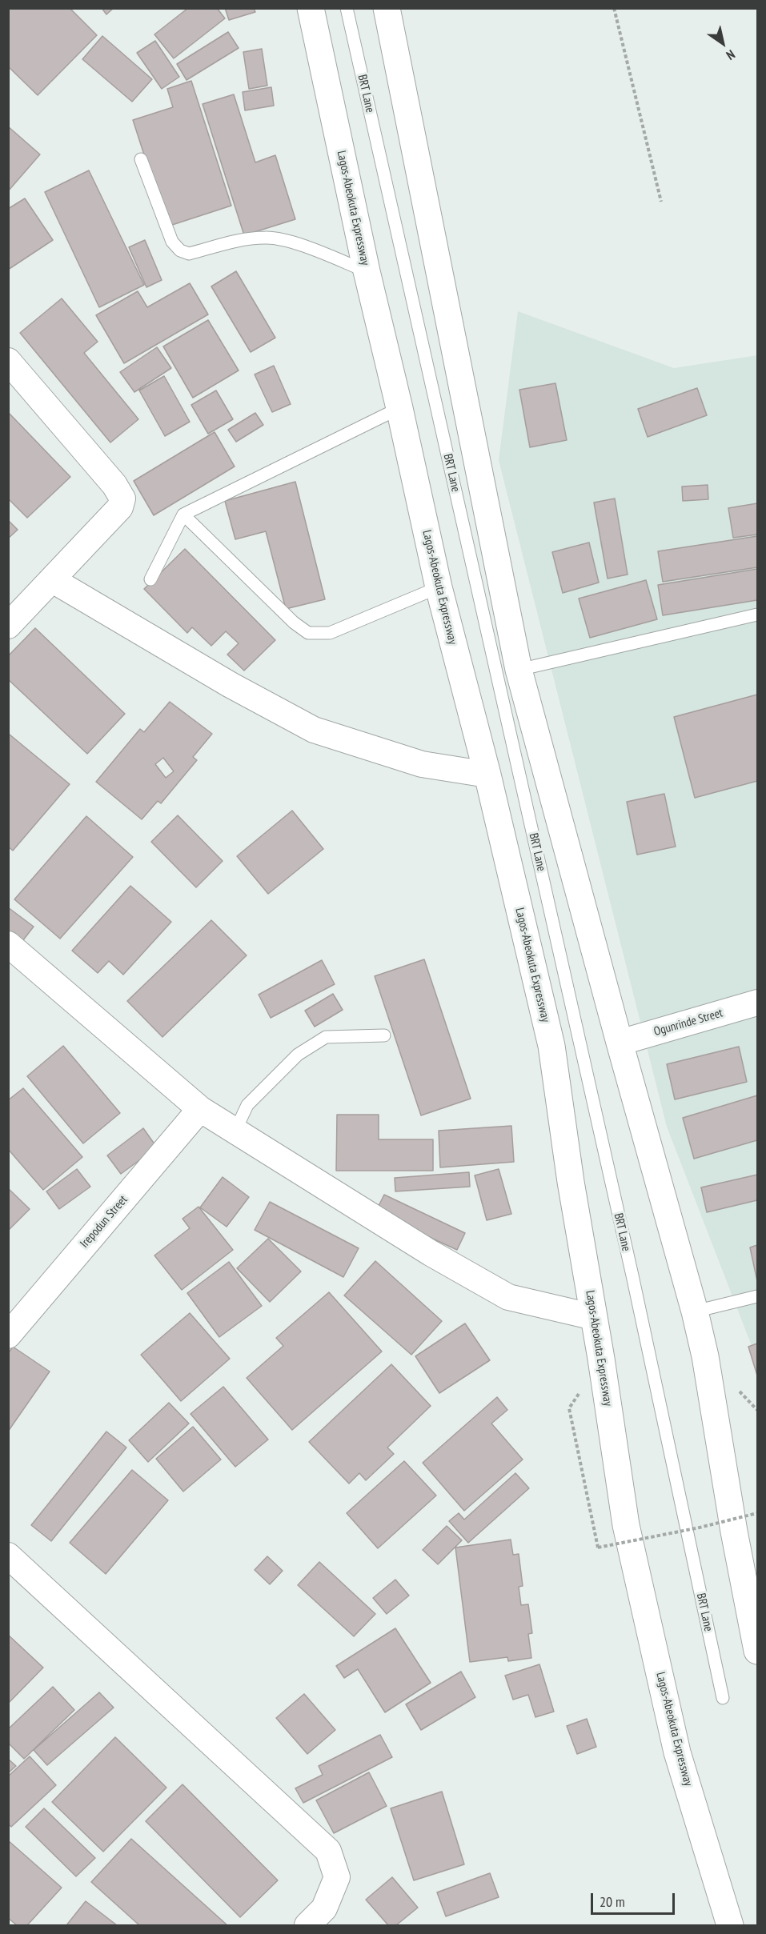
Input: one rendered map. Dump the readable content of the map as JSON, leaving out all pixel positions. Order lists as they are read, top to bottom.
{
  "streets": {
    "highway": ["Lagos-Abeokuta Expressway"],
    "street": ["Ogunrinde Street", "Irepodun Street"],
    "lane": ["BRT Lane"]
  },
  "scale_bar": "20 m",
  "north": "bottom right"
}
